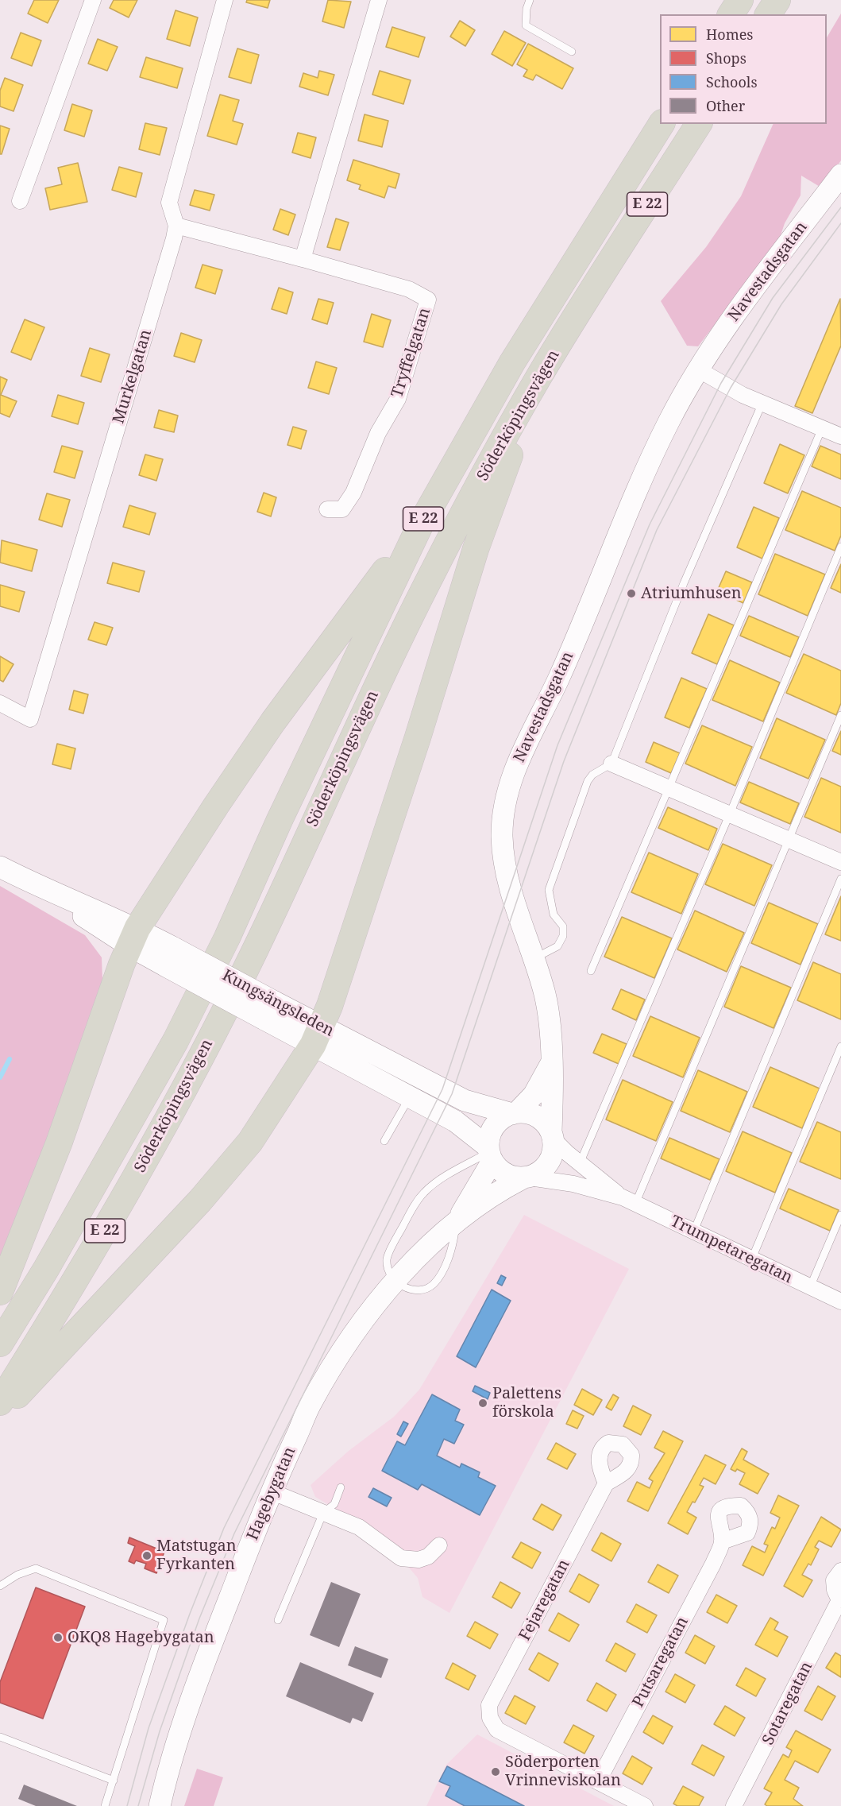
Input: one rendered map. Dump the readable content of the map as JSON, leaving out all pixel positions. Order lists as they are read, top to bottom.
{
  "streets": {
    "highway": ["E 22", "Söderköpingsvägen"],
    "street": [
      "Navestadsgatan",
      "Tryffelgatan",
      "Murkelgatan",
      "Kungsängsleden",
      "Trumpetaregatan",
      "Hagebygatan",
      "Fejaregatan",
      "Putsaregatan",
      "Sotaregatan"
    ]
  },
  "crossings": [
    ["Navestadsgatan", "Kungsängsleden"],
    ["Navestadsgatan", "Trumpetaregatan"],
    ["Navestadsgatan", "Hagebygatan"],
    ["Tryffelgatan", "Murkelgatan"],
    ["Kungsängsleden", "Trumpetaregatan"],
    ["Kungsängsleden", "Hagebygatan"],
    ["Trumpetaregatan", "Hagebygatan"],
    ["Fejaregatan", "Putsaregatan"]
  ],
  "places": [
    "Atriumhusen",
    "Palettens förskola",
    "Matstugan Fyrkanten",
    "OKQ8 Hagebygatan",
    "Söderporten Vrinneviskolan"
  ],
  "legend": [
    "Homes",
    "Shops",
    "Schools",
    "Other"
  ]
}
